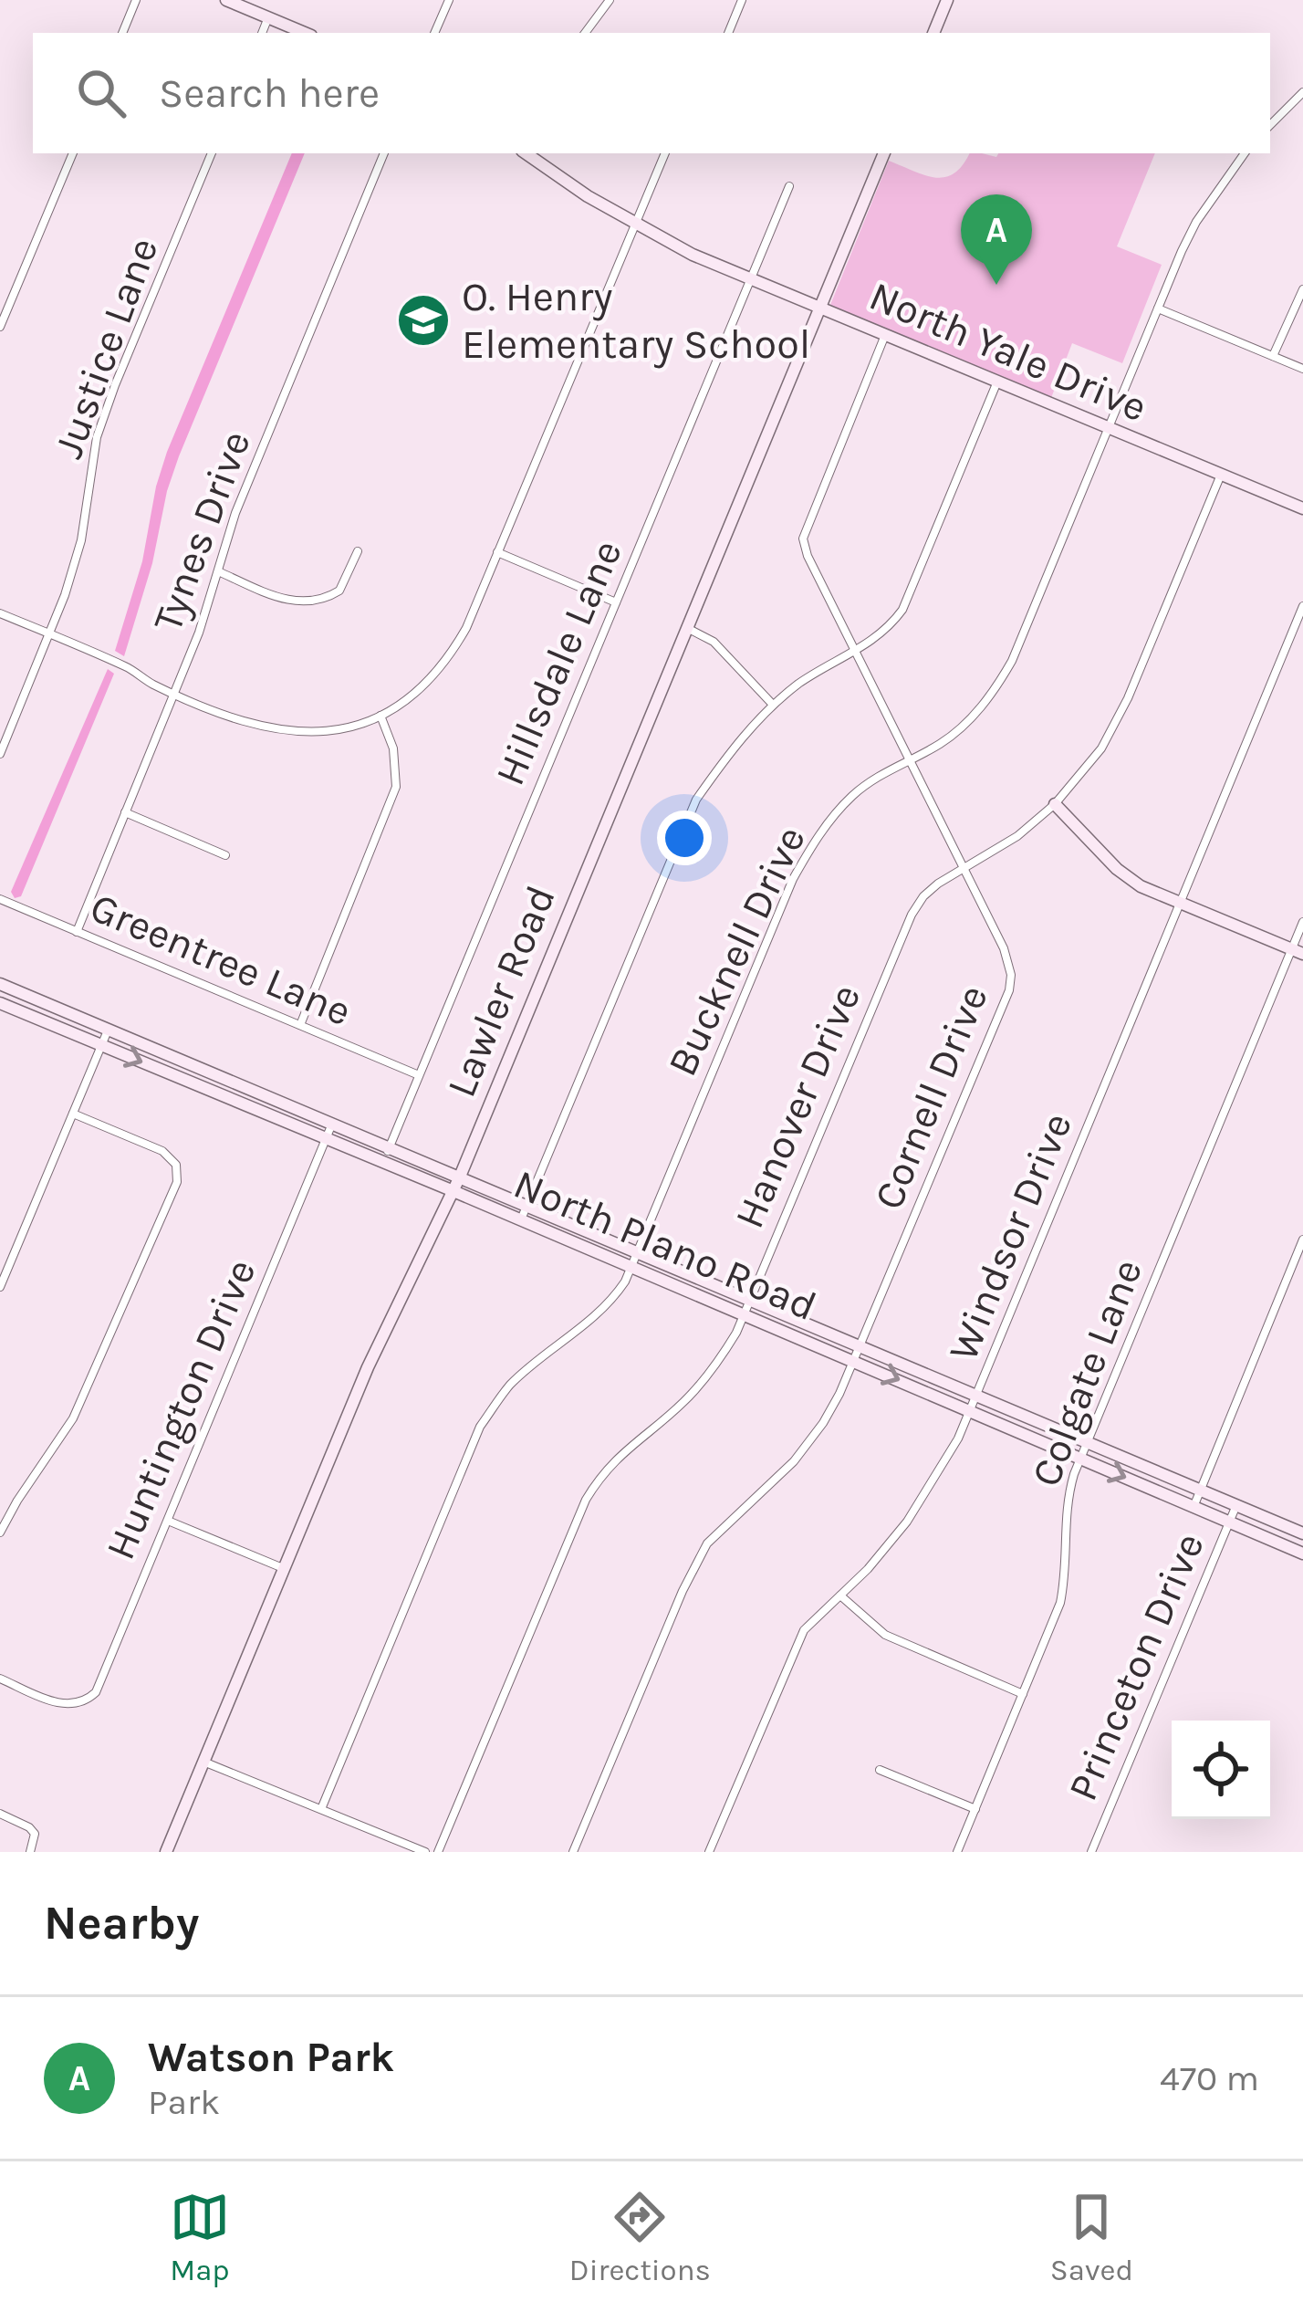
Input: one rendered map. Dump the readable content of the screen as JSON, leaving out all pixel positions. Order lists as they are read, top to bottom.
{
  "streets": {
    "street": [
      "Justice Lane",
      "North Yale Drive",
      "Tynes Drive",
      "Hillsdale Lane",
      "Bucknell Drive",
      "Greentree Lane",
      "Lawler Road",
      "Cornell Drive",
      "Hanover Drive",
      "Windsor Drive",
      "North Plano Road",
      "Colgate Lane",
      "Huntington Drive",
      "Princeton Drive"
    ]
  },
  "crossings": [
    ["North Yale Drive", "Hillsdale Lane"],
    ["North Yale Drive", "Bucknell Drive"],
    ["North Yale Drive", "Lawler Road"],
    ["North Yale Drive", "Cornell Drive"],
    ["North Yale Drive", "Hanover Drive"],
    ["Tynes Drive", "Greentree Lane"],
    ["Hillsdale Lane", "Greentree Lane"],
    ["Hillsdale Lane", "North Plano Road"],
    ["Bucknell Drive", "Cornell Drive"],
    ["Bucknell Drive", "North Plano Road"],
    ["Lawler Road", "North Plano Road"],
    ["Cornell Drive", "Hanover Drive"],
    ["Cornell Drive", "North Plano Road"],
    ["Hanover Drive", "North Plano Road"],
    ["Windsor Drive", "North Plano Road"],
    ["North Plano Road", "Colgate Lane"],
    ["North Plano Road", "Huntington Drive"],
    ["North Plano Road", "Princeton Drive"]
  ],
  "places": {
    "school or university": ["O. Henry Elementary School"]
  },
  "page": {
    "search": "Search here",
    "pins": "A",
    "heading": "Nearby",
    "list": [
      {
        "mark": "A",
        "name": "Watson Park",
        "note": "Park",
        "value": "470 m"
      }
    ],
    "nav": ["Map", "Directions", "Saved"]
  }
}
